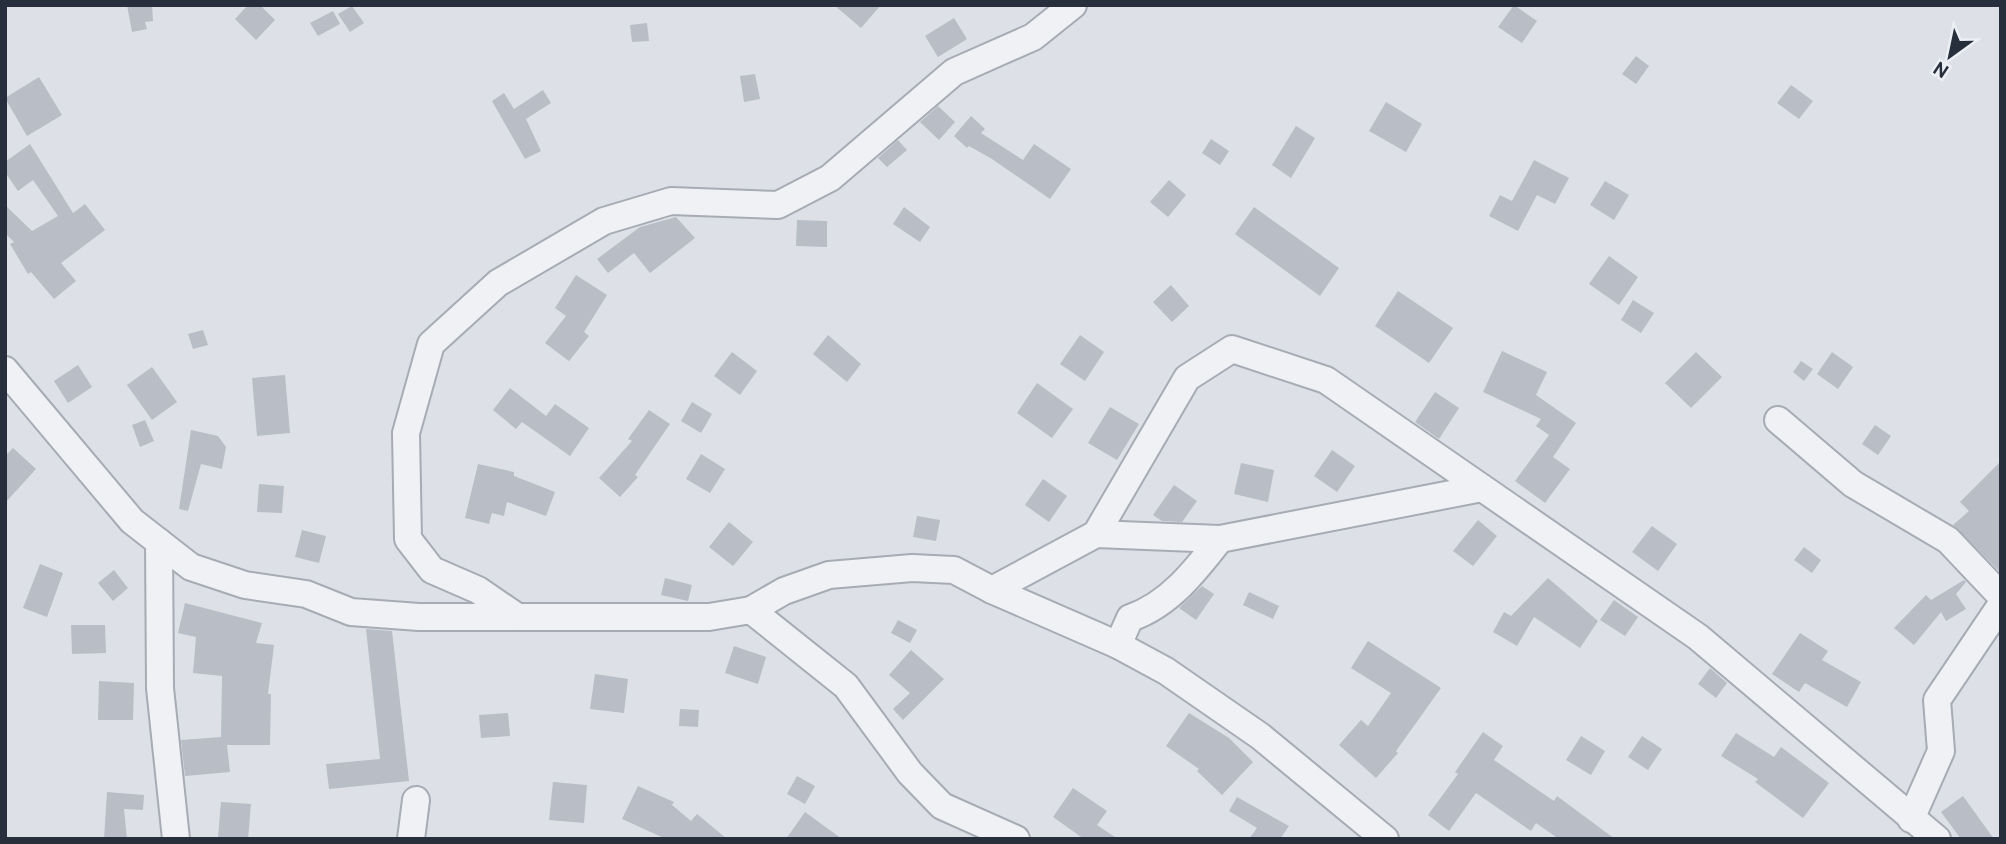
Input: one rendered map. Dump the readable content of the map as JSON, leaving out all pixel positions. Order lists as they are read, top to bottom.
{
  "north": "bottom left"
}
